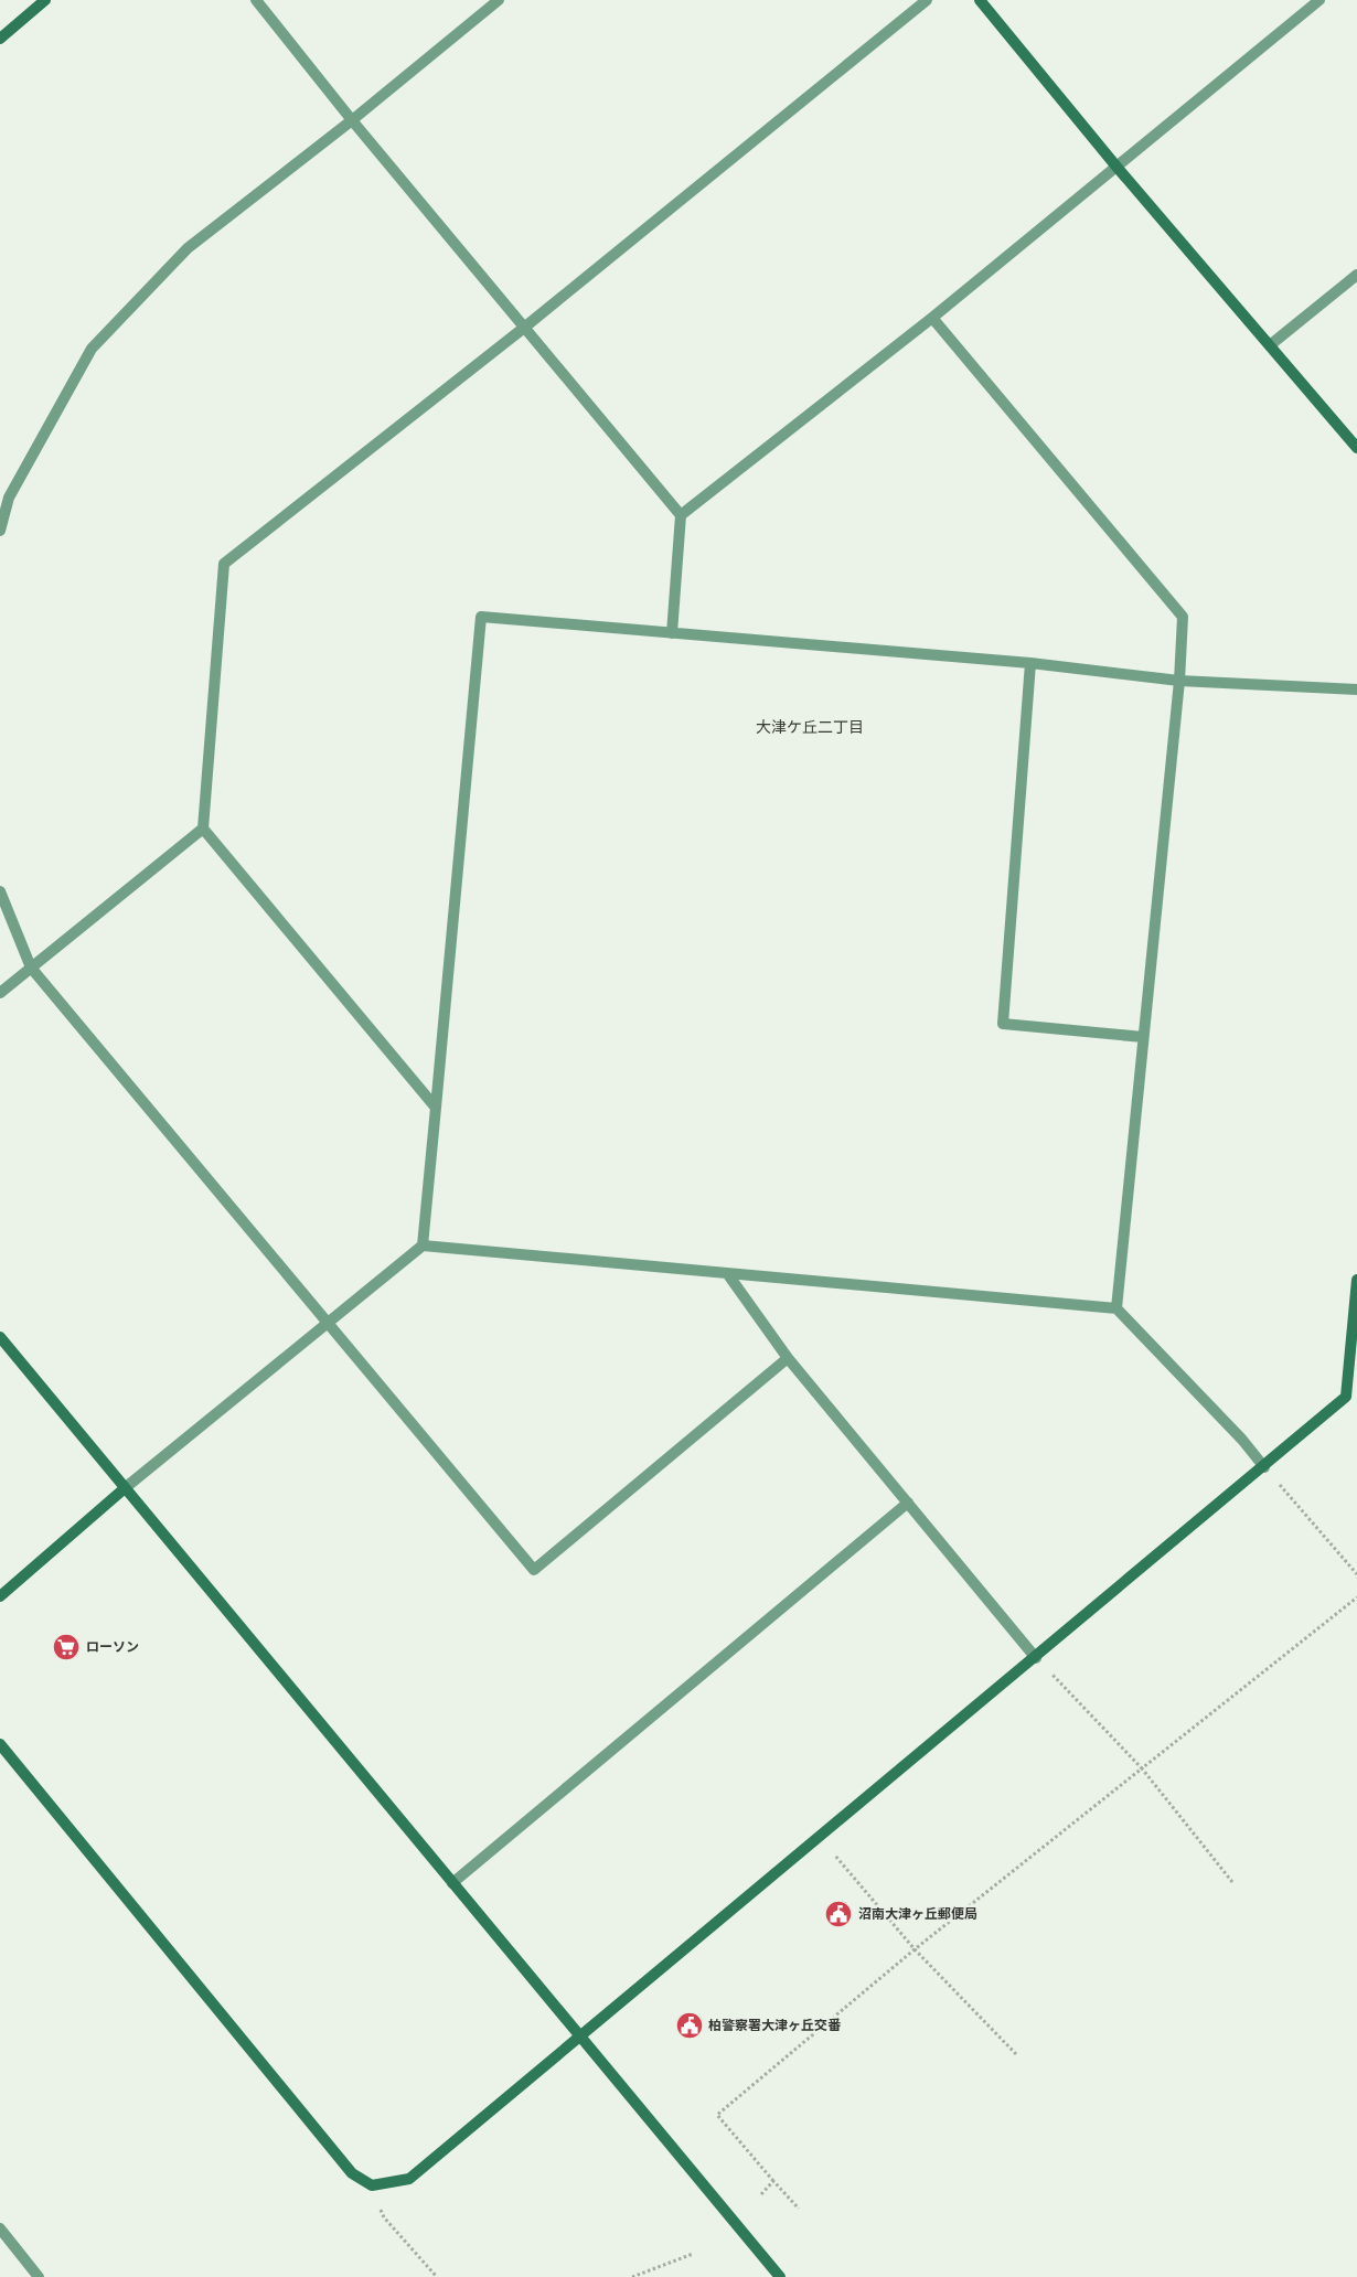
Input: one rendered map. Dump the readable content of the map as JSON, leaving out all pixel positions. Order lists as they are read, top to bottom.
{
  "districts": ["大津ケ丘二丁目"],
  "places": {
    "supermarket": ["ローソン"],
    "public building": ["沼南大津ヶ丘郵便局", "柏警察署大津ヶ丘交番"]
  }
}
